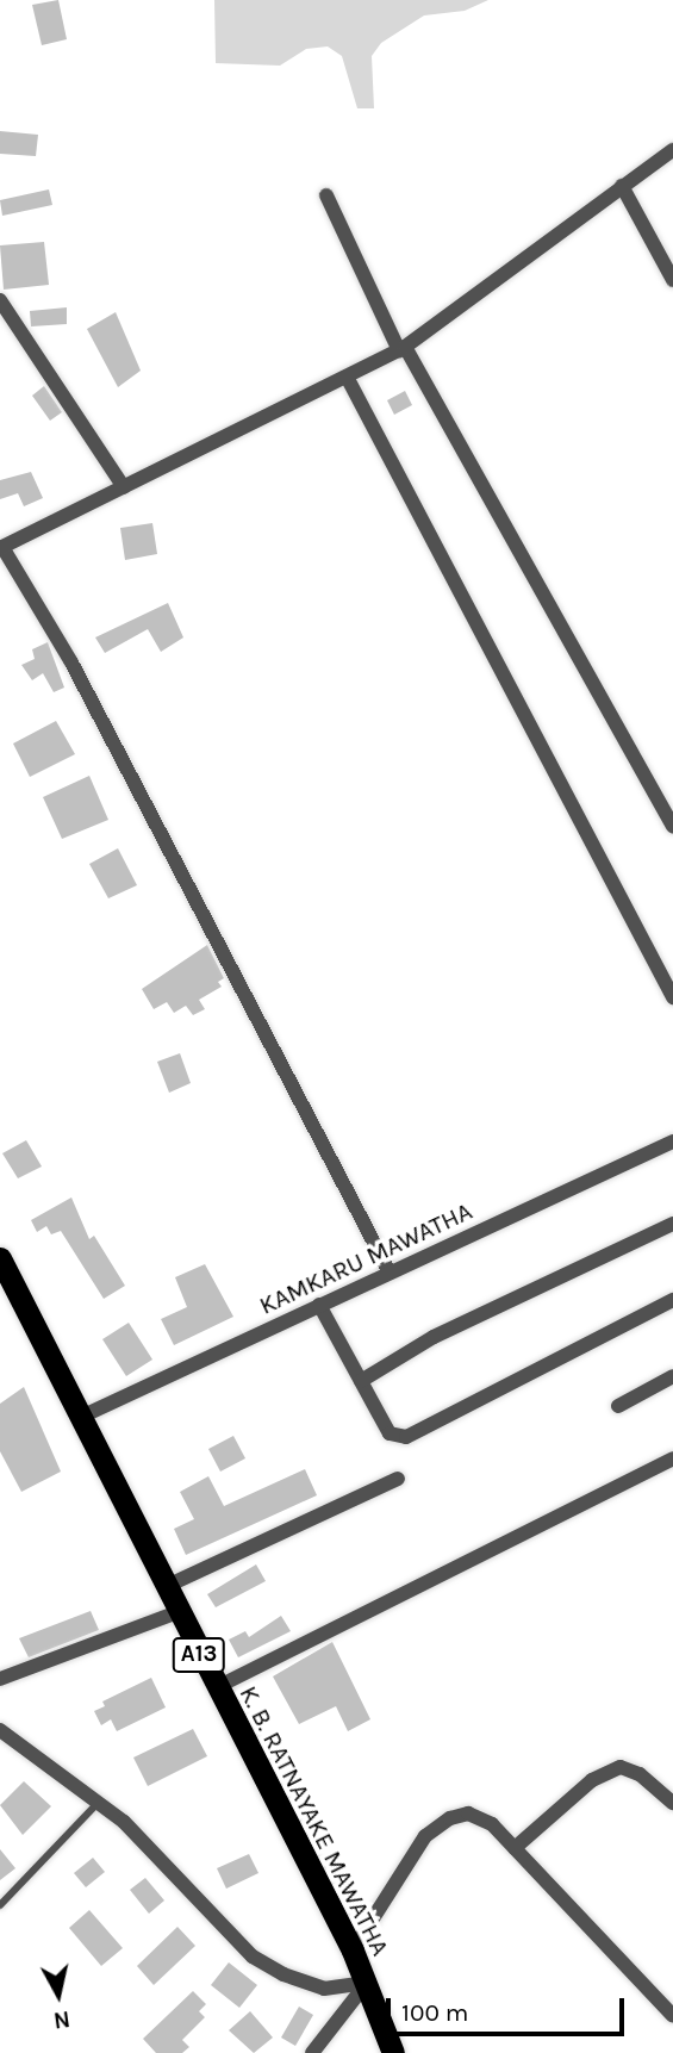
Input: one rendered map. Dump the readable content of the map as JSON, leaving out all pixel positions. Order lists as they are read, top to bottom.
{
  "streets": {
    "highway": ["A13", "K. B. RATNAYAKE MAWATHA"],
    "street": ["KAMKARU MAWATHA"]
  },
  "crossings": [
    ["KAMKARU MAWATHA", "K. B. RATNAYAKE MAWATHA"]
  ],
  "scale_bar": "100 m",
  "north": "bottom"
}
